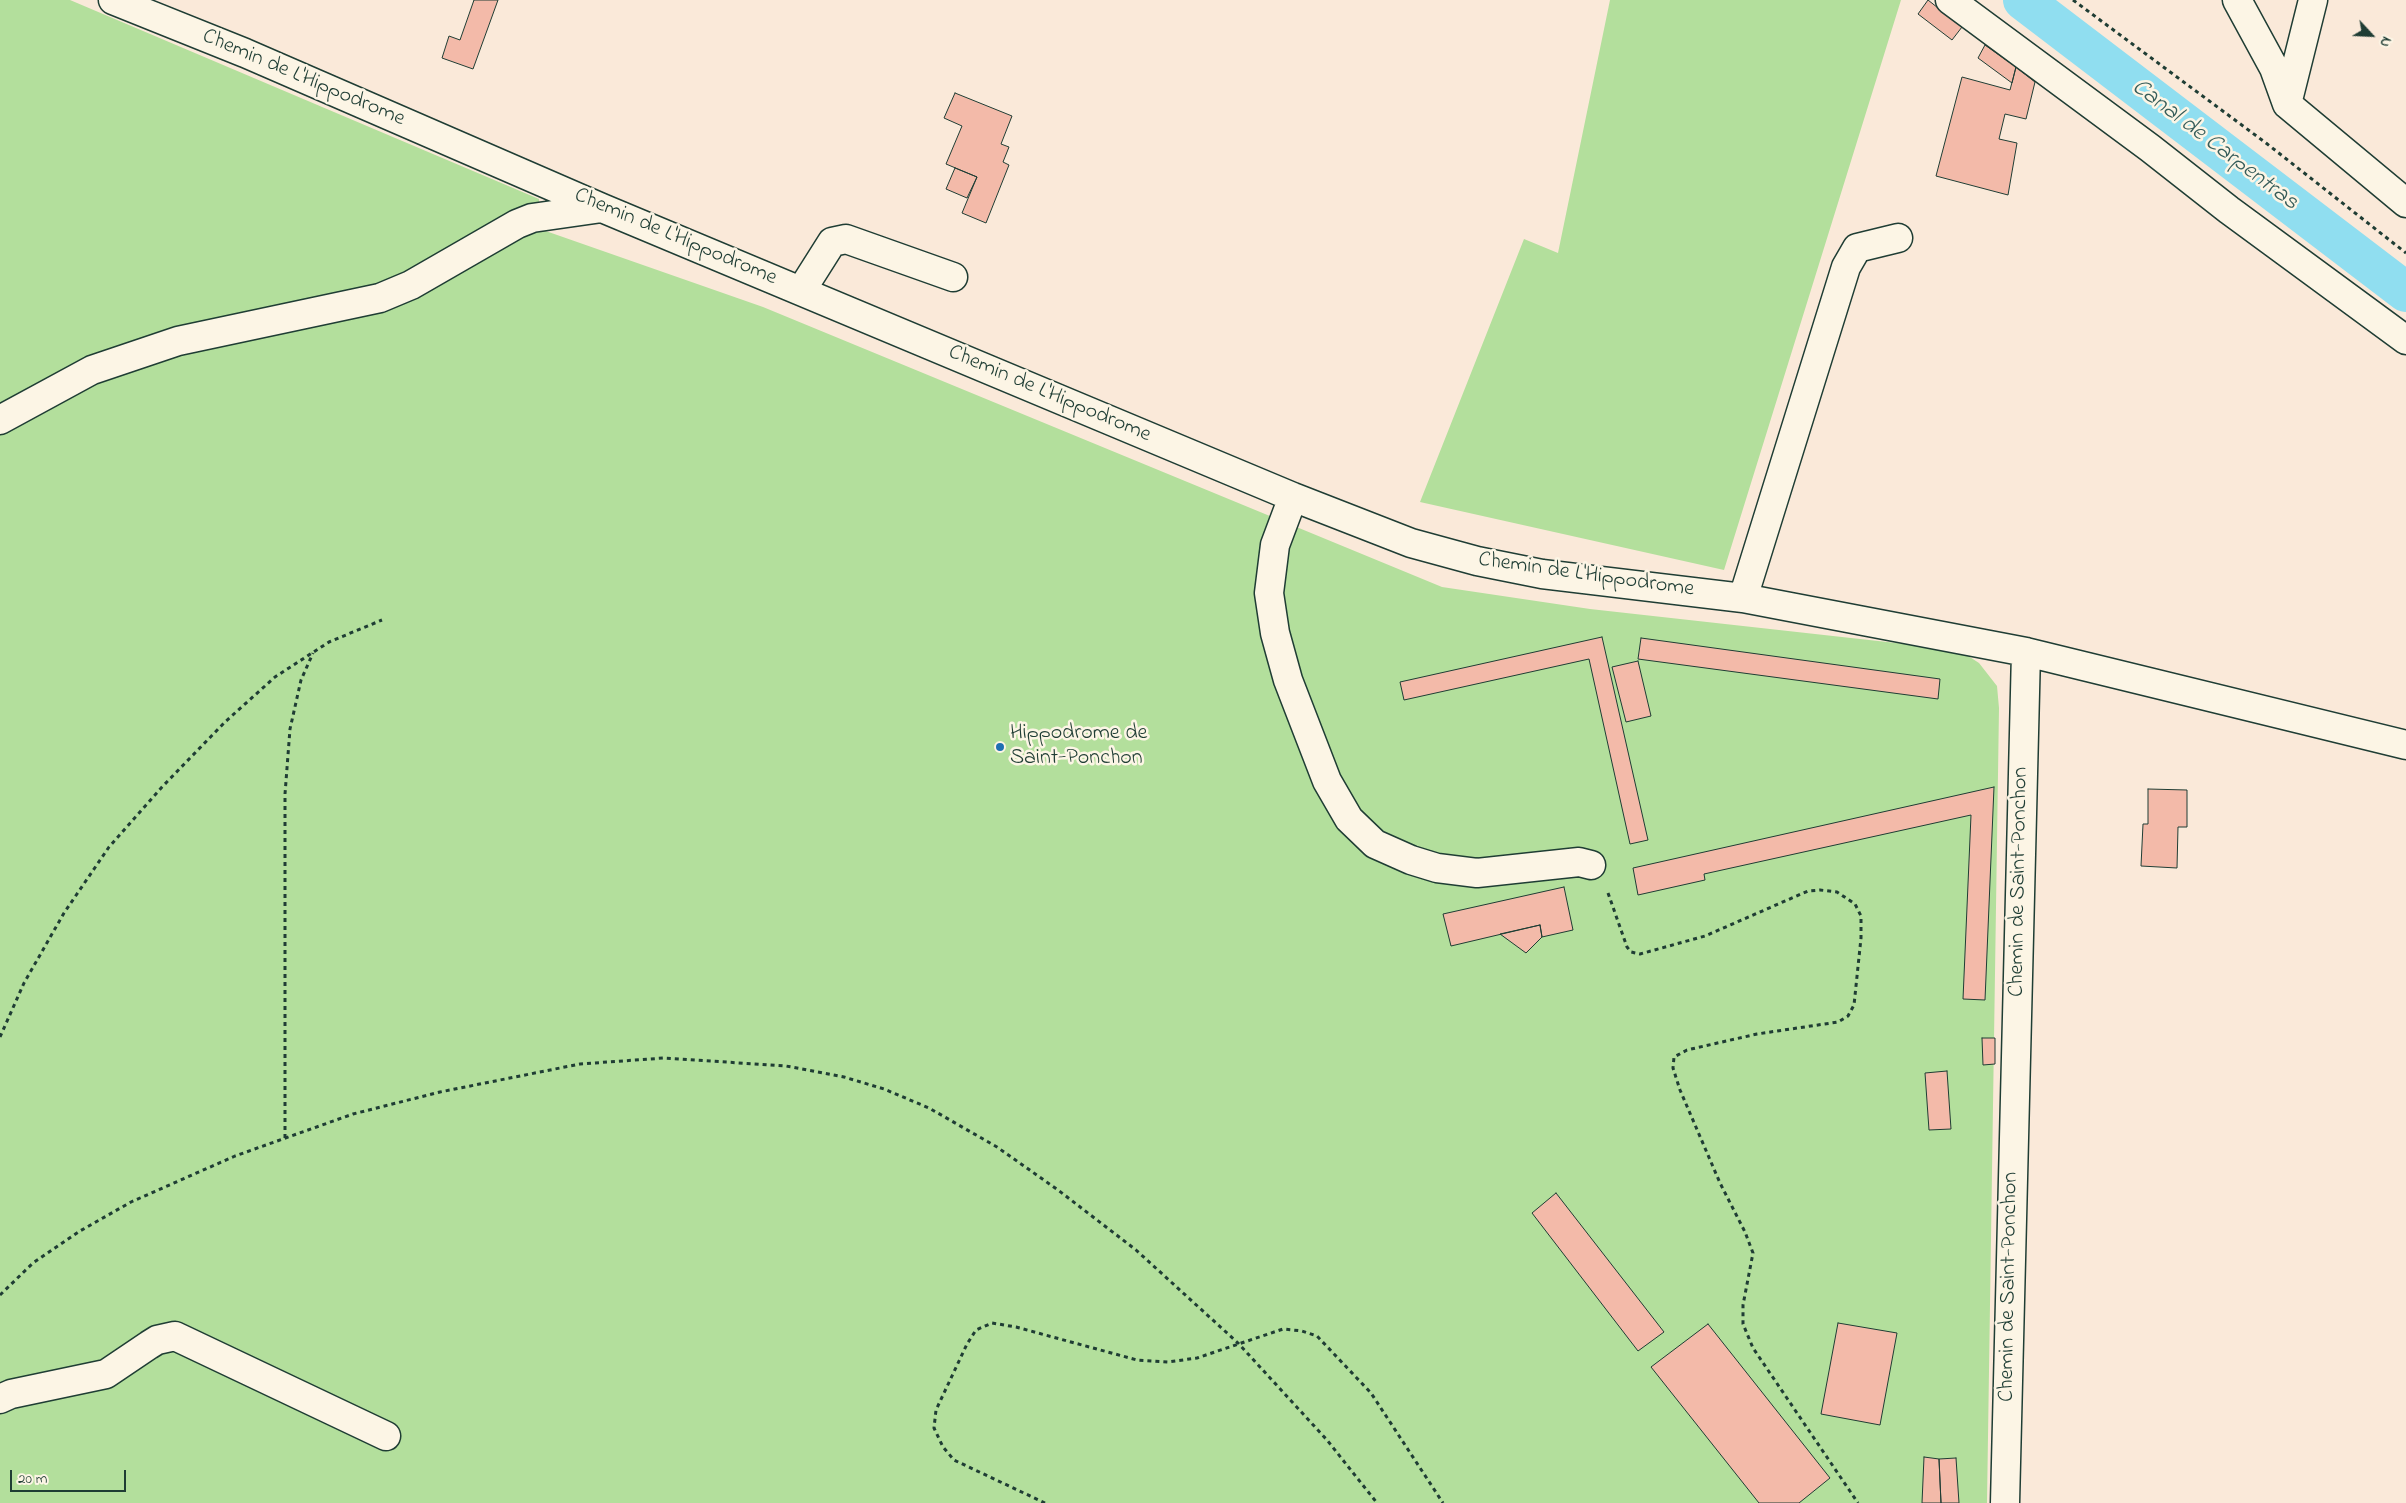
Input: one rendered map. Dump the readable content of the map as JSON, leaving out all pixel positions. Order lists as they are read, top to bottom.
{
  "streets": {
    "street": ["Chemin de L'Hippodrome", "Chemin de Saint-Ponchon"]
  },
  "crossings": [
    ["Chemin de L'Hippodrome", "Chemin de Saint-Ponchon"]
  ],
  "water": ["Canal de Carpentras"],
  "places": ["Hippodrome de Saint-Ponchon"],
  "scale_bar": "20 m",
  "north": "bottom right"
}
